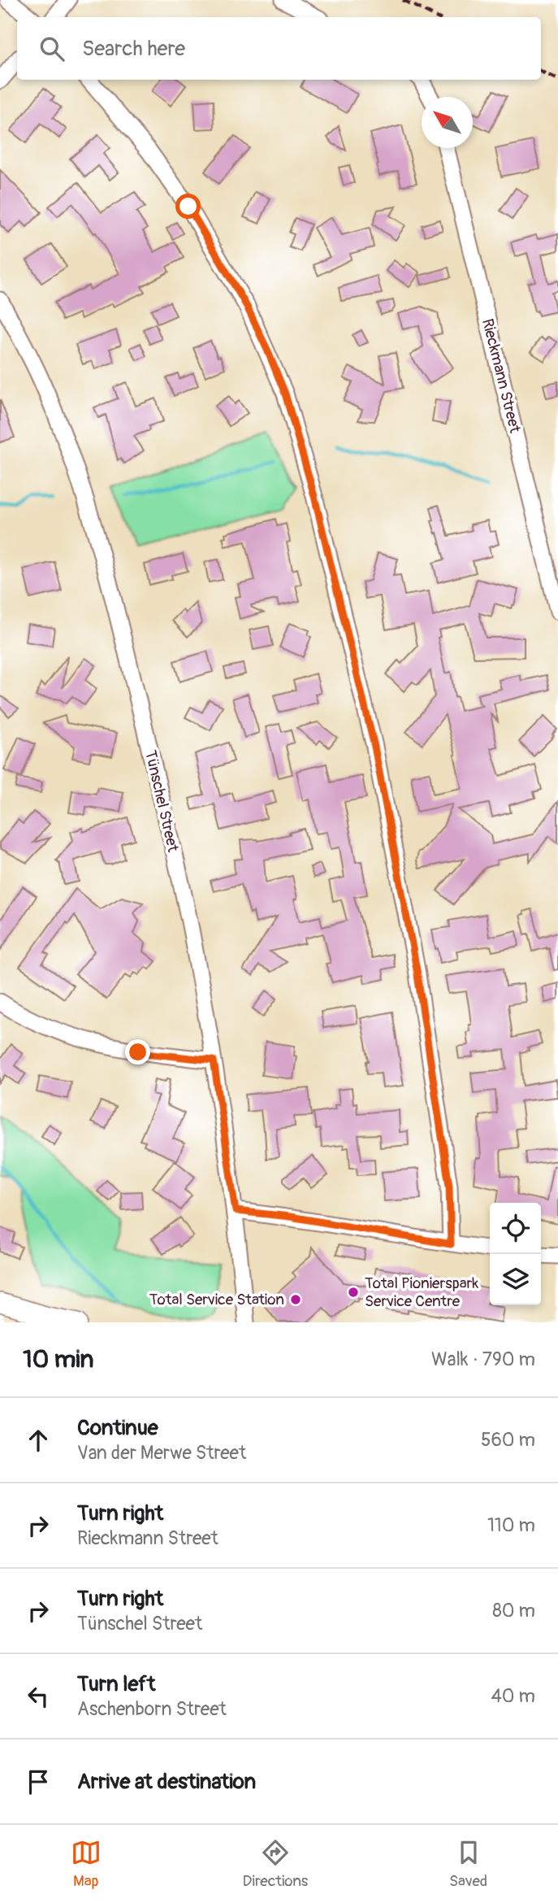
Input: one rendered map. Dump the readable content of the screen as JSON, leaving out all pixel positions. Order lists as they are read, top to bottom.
{
  "streets": {
    "street": ["Rieckmann Street", "Tünschel Street"]
  },
  "places": ["Total Pionierspark Service Centre", "Total Service Station"],
  "north": "top left",
  "page": {
    "search": "Search here",
    "heading": ["10 min", "Walk · 790 m"],
    "list": [
      ["Continue", "Van der Merwe Street", "560 m"],
      ["Turn right", "Rieckmann Street", "110 m"],
      ["Turn right", "Tünschel Street", "80 m"],
      ["Turn left", "Aschenborn Street", "40 m"],
      "Arrive at destination"
    ],
    "nav": ["Map", "Directions", "Saved"]
  }
}
